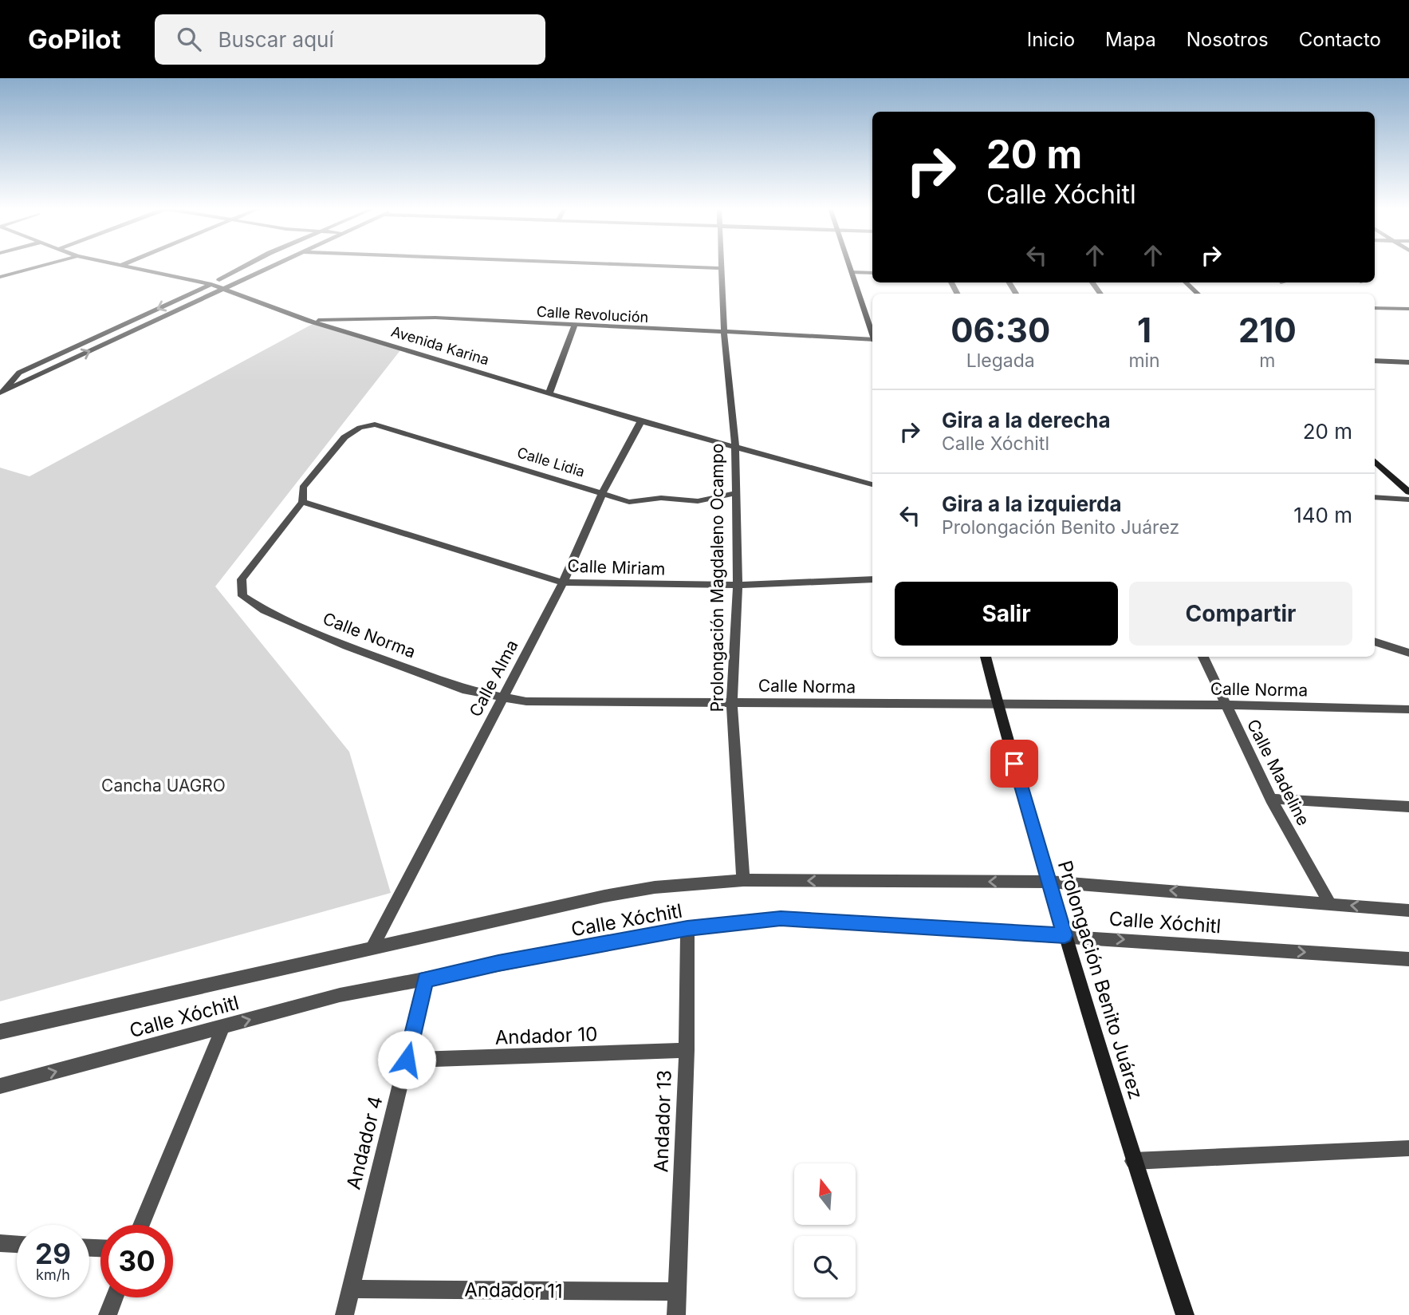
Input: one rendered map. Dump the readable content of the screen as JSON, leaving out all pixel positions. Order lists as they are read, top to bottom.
{
  "streets": {
    "street": [
      "Calle Revolución",
      "Avenida Karina",
      "Calle Lidia",
      "Calle Miriam",
      "Prolongación Magdaleno Ocampo",
      "Calle Norma",
      "Calle Alma",
      "Calle Madeline",
      "Calle Xóchitl",
      "Prolongación Benito Juárez",
      "Andador 10",
      "Andador 13",
      "Andador 4",
      "Andador 11"
    ]
  },
  "crossings": [
    ["Calle Revolución", "Avenida Karina"],
    ["Calle Revolución", "Prolongación Magdaleno Ocampo"],
    ["Avenida Karina", "Prolongación Magdaleno Ocampo"],
    ["Avenida Karina", "Calle Alma"],
    ["Calle Lidia", "Calle Miriam"],
    ["Calle Lidia", "Prolongación Magdaleno Ocampo"],
    ["Calle Lidia", "Calle Norma"],
    ["Calle Lidia", "Calle Alma"],
    ["Calle Miriam", "Prolongación Magdaleno Ocampo"],
    ["Calle Miriam", "Calle Norma"],
    ["Calle Miriam", "Calle Alma"],
    ["Prolongación Magdaleno Ocampo", "Calle Norma"],
    ["Prolongación Magdaleno Ocampo", "Calle Xóchitl"],
    ["Calle Norma", "Calle Alma"],
    ["Calle Norma", "Calle Madeline"],
    ["Calle Norma", "Prolongación Benito Juárez"],
    ["Calle Alma", "Calle Xóchitl"],
    ["Calle Madeline", "Calle Xóchitl"],
    ["Calle Xóchitl", "Prolongación Benito Juárez"],
    ["Calle Xóchitl", "Andador 13"],
    ["Calle Xóchitl", "Andador 4"],
    ["Andador 10", "Andador 13"],
    ["Andador 10", "Andador 4"],
    ["Andador 13", "Andador 11"],
    ["Andador 4", "Andador 11"]
  ],
  "parks": ["Cancha UAGRO"],
  "north": "top",
  "page": {
    "header": "GoPilot",
    "search": "Buscar aquí",
    "nav": [
      "Inicio",
      "Mapa",
      "Nosotros",
      "Contacto"
    ],
    "turn": ["20 m", "Calle Xóchitl"],
    "eta": [
      "06:30",
      "Llegada",
      "1",
      "min",
      "210",
      "m"
    ],
    "list": [
      {
        "name": "Gira a la derecha",
        "note": "Calle Xóchitl",
        "value": "20 m"
      },
      {
        "name": "Gira a la izquierda",
        "note": "Prolongación Benito Juárez",
        "value": "140 m"
      }
    ],
    "buttons": ["Salir", "Compartir"],
    "speed": "29 km/h",
    "limit": "30"
  }
}
